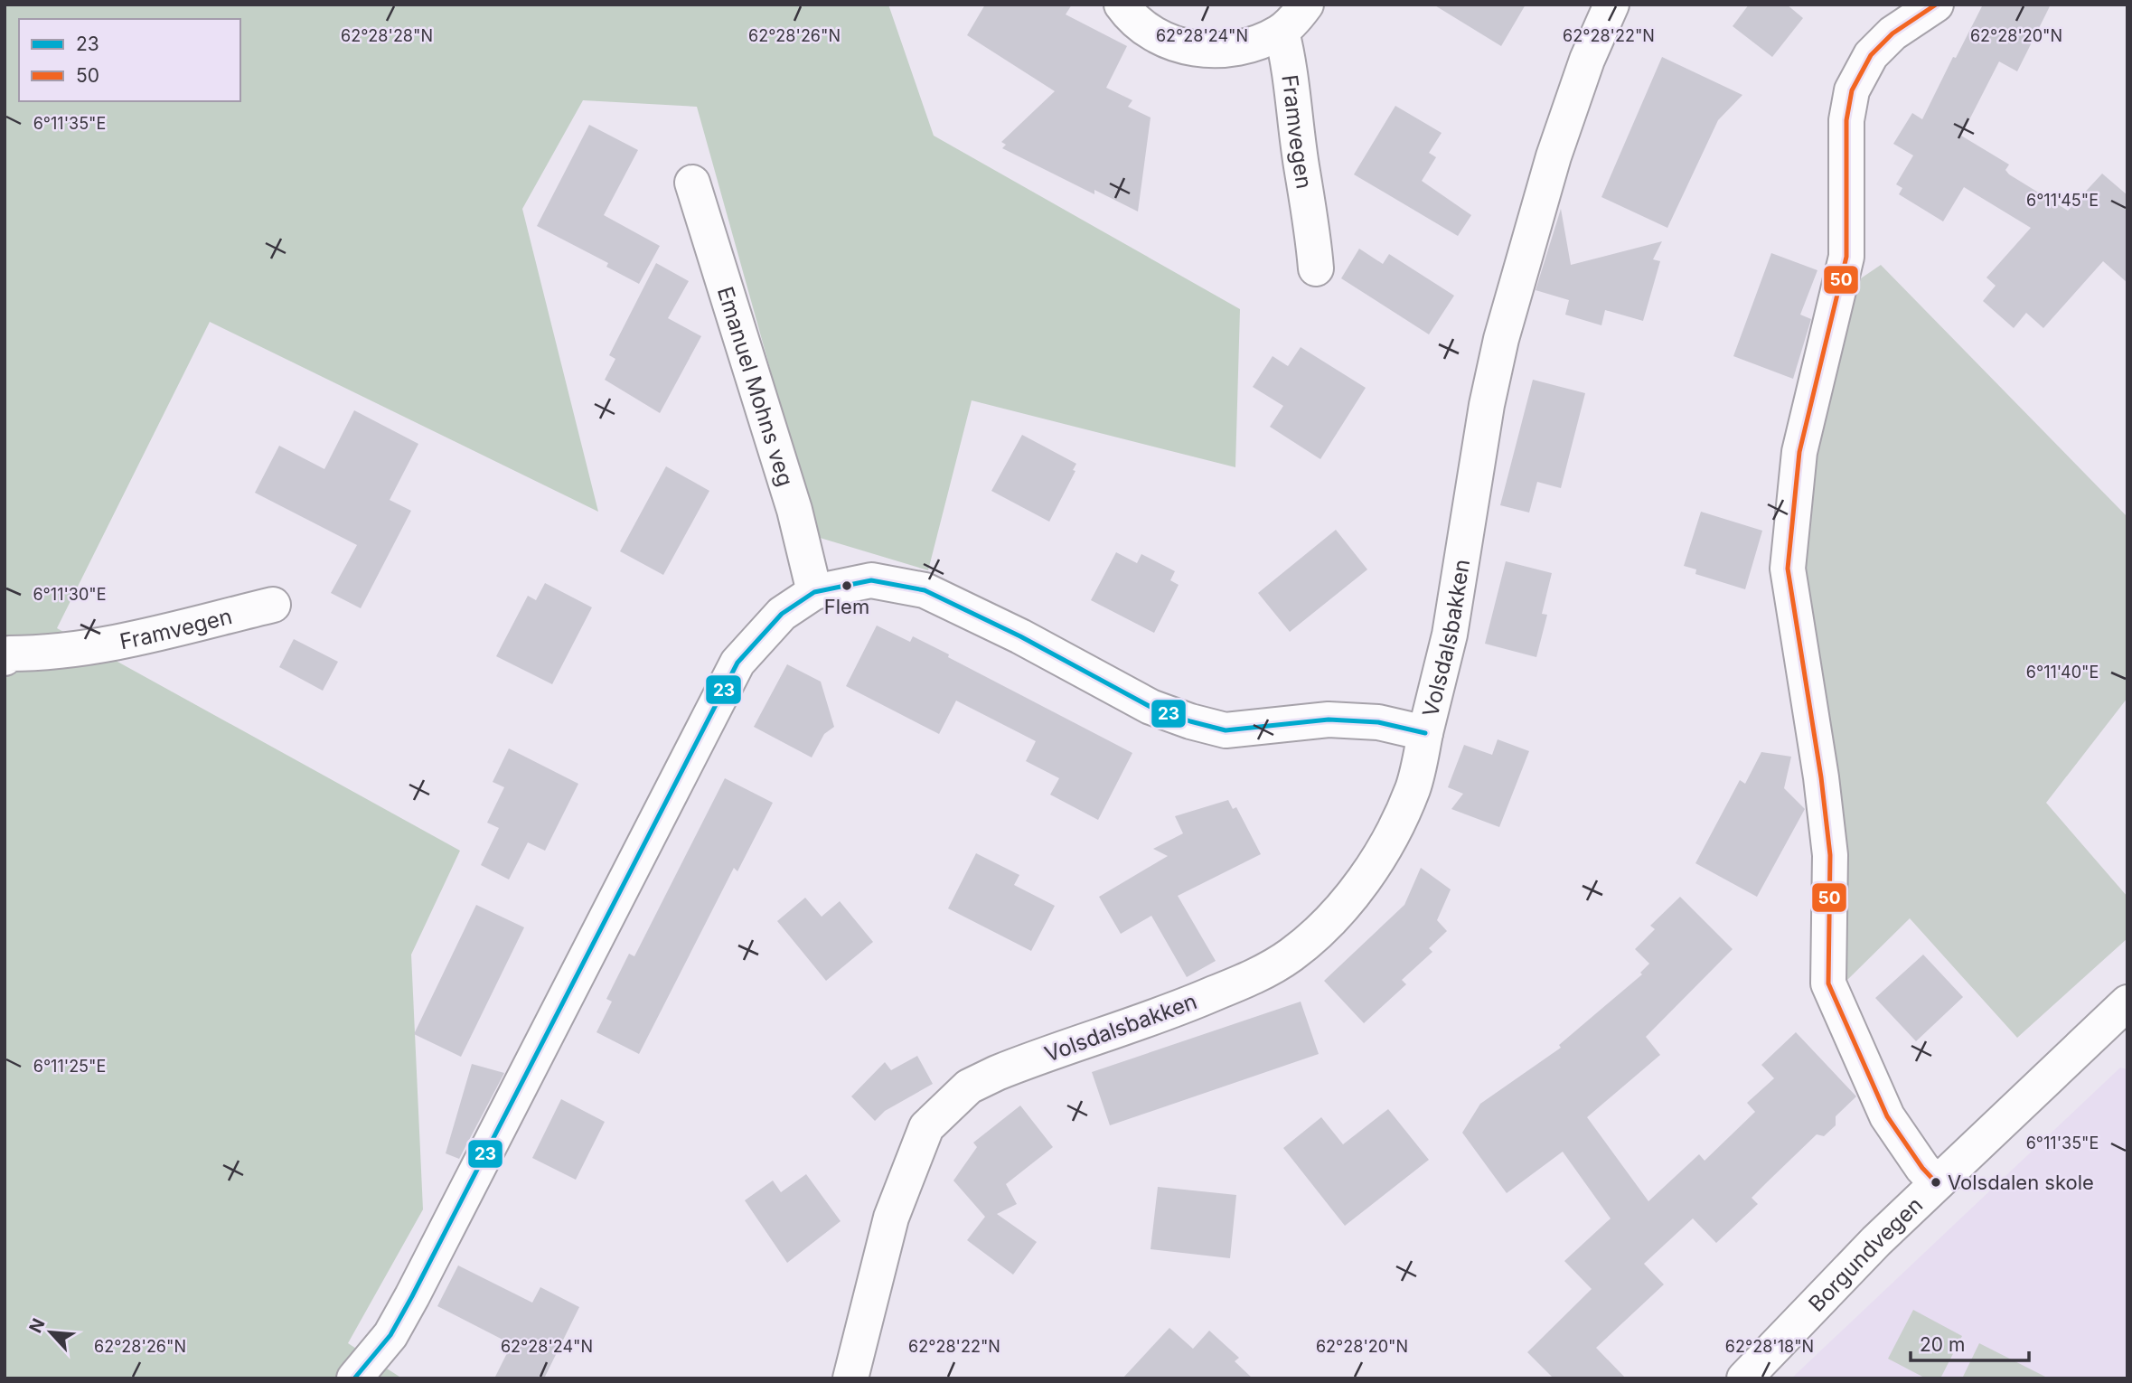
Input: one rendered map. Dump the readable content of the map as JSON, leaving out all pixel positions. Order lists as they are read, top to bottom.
{
  "streets": {
    "street": [
      "Framvegen",
      "Emanuel Mohns veg",
      "Volsdalsbakken",
      "Borgundvegen"
    ]
  },
  "places": ["Flem", "Volsdalen skole"],
  "lines": ["transit line 50", "transit line 23"],
  "legend": ["23", "50"],
  "scale_bar": "20 m",
  "north": "top left",
  "coordinates": [
    "62°28'28\"N",
    "62°28'26\"N",
    "62°28'24\"N",
    "62°28'22\"N",
    "62°28'20\"N",
    "6°11'35\"E",
    "6°11'45\"E",
    "6°11'30\"E",
    "6°11'40\"E",
    "6°11'25\"E",
    "62°28'18\"N"
  ]
}
